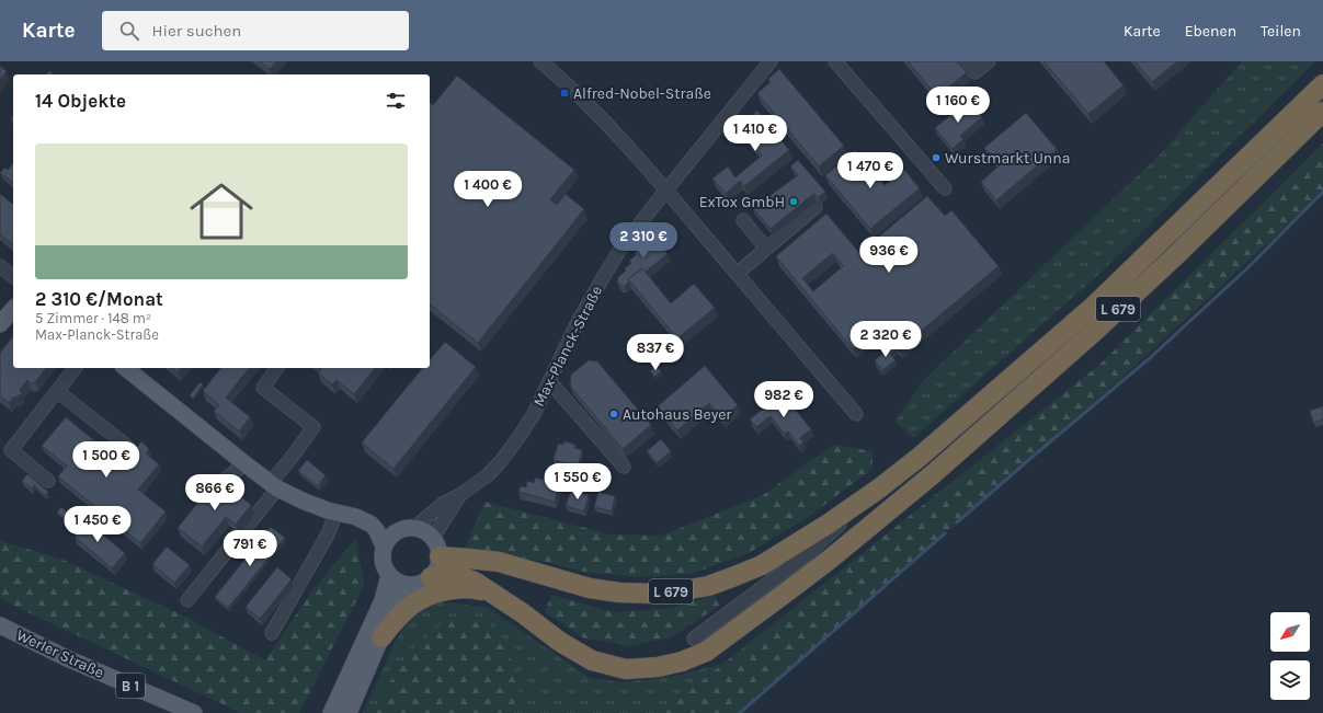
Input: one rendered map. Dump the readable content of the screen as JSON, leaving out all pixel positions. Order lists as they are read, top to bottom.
{
  "streets": {
    "highway": ["L 679"],
    "main road": ["Werler Straße", "B 1"],
    "street": ["Max-Planck-Straße"]
  },
  "crossings": [
    ["L 679", "Max-Planck-Straße"]
  ],
  "places": {
    "transit": ["Alfred-Nobel-Straße"],
    "other": ["Wurstmarkt Unna", "ExTox GmbH", "Autohaus Beyer"]
  },
  "north": "bottom left",
  "page": {
    "header": "Karte",
    "search": "Hier suchen",
    "nav": ["Karte", "Ebenen", "Teilen"],
    "heading": "14 Objekte",
    "price": [
      "1 160 €",
      "1 410 €",
      "1 470 €",
      "1 400 €",
      "2 310 €",
      "936 €",
      "2 320 €",
      "837 €",
      "982 €",
      "1 500 €",
      "1 550 €",
      "866 €",
      "1 450 €",
      "791 €"
    ],
    "list": [
      {
        "name": "2 310 €/Monat",
        "note": "5 Zimmer · 148 m² · Max-Planck-Straße"
      }
    ]
  }
}
